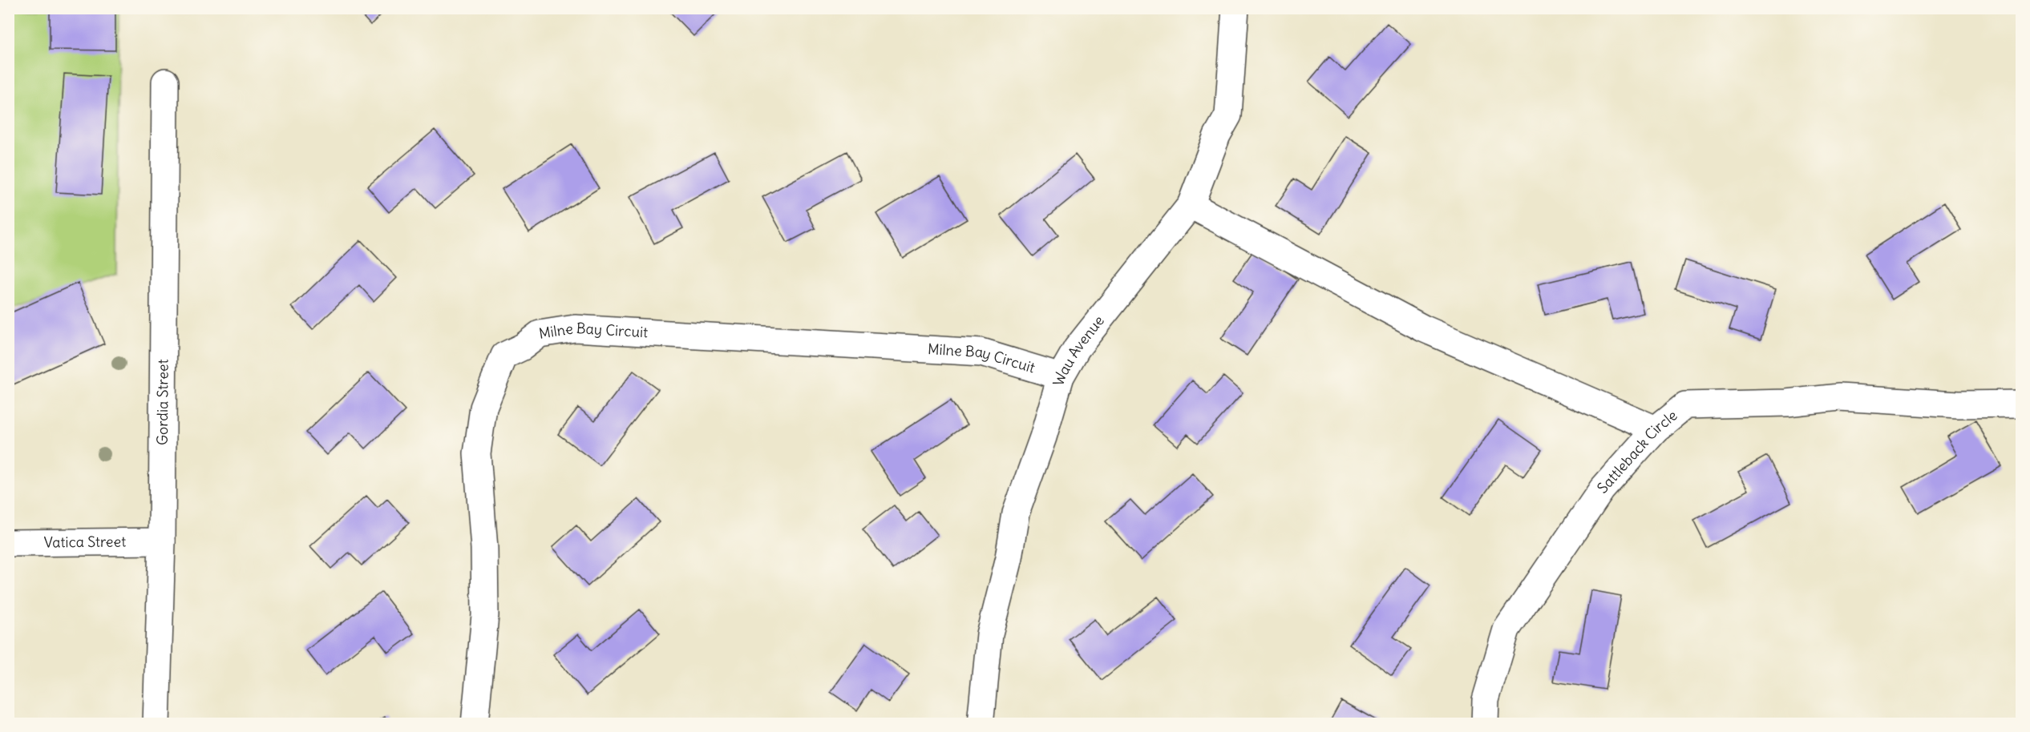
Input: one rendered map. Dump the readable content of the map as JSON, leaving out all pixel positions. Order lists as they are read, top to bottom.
{
  "streets": {
    "street": [
      "Milne Bay Circuit",
      "Wau Avenue",
      "Gordia Street",
      "Sattleback Circle",
      "Vatica Street"
    ]
  },
  "crossings": [
    ["Milne Bay Circuit", "Wau Avenue"],
    ["Gordia Street", "Vatica Street"]
  ]
}
